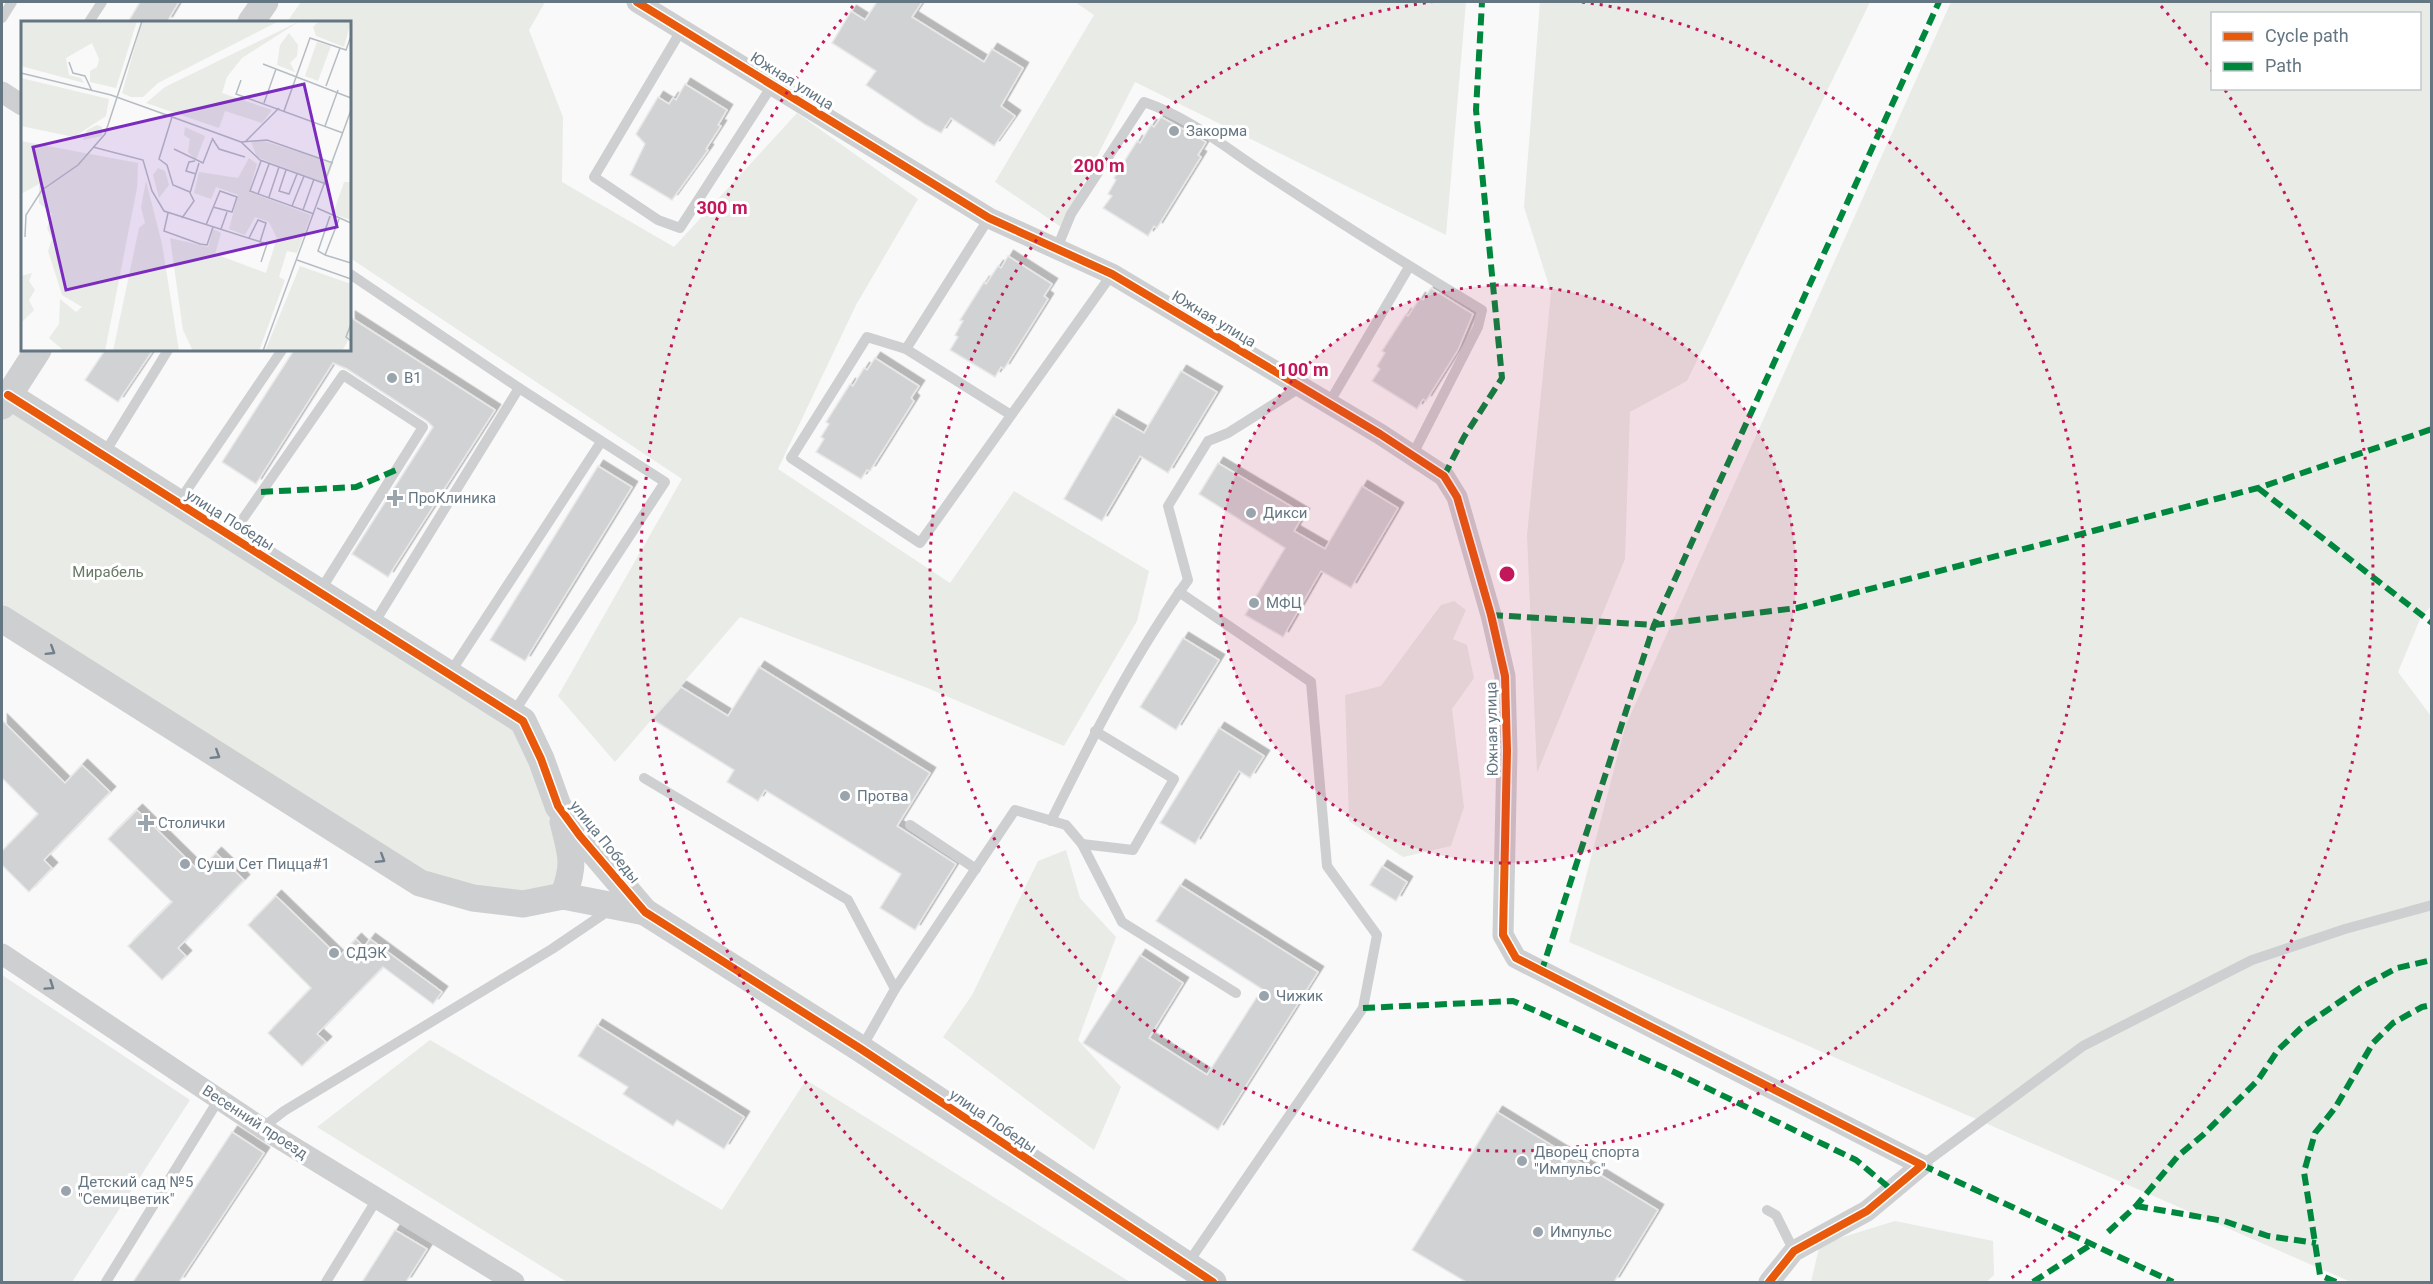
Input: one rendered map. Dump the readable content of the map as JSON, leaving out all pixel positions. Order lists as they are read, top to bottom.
{
  "streets": {
    "street": ["Южная улица", "улица Победы", "Весенний проезд"]
  },
  "one_way": ["Весенний проезд"],
  "parks": ["Мирабель"],
  "places": {
    "other": [
      "Закорма",
      "В1",
      "Дикси",
      "МФЦ",
      "Протва",
      "Суши Сет Пицца#1",
      "СДЭК",
      "Чижик",
      "Дворец спорта \"Импульс\"",
      "Детский сад №5 \"Семицветик\"",
      "Импульс"
    ],
    "health": ["ПроКлиника", "Столички"]
  },
  "legend": ["Cycle path", "Path"],
  "rings": ["200 m", "300 m", "100 m"]
}
